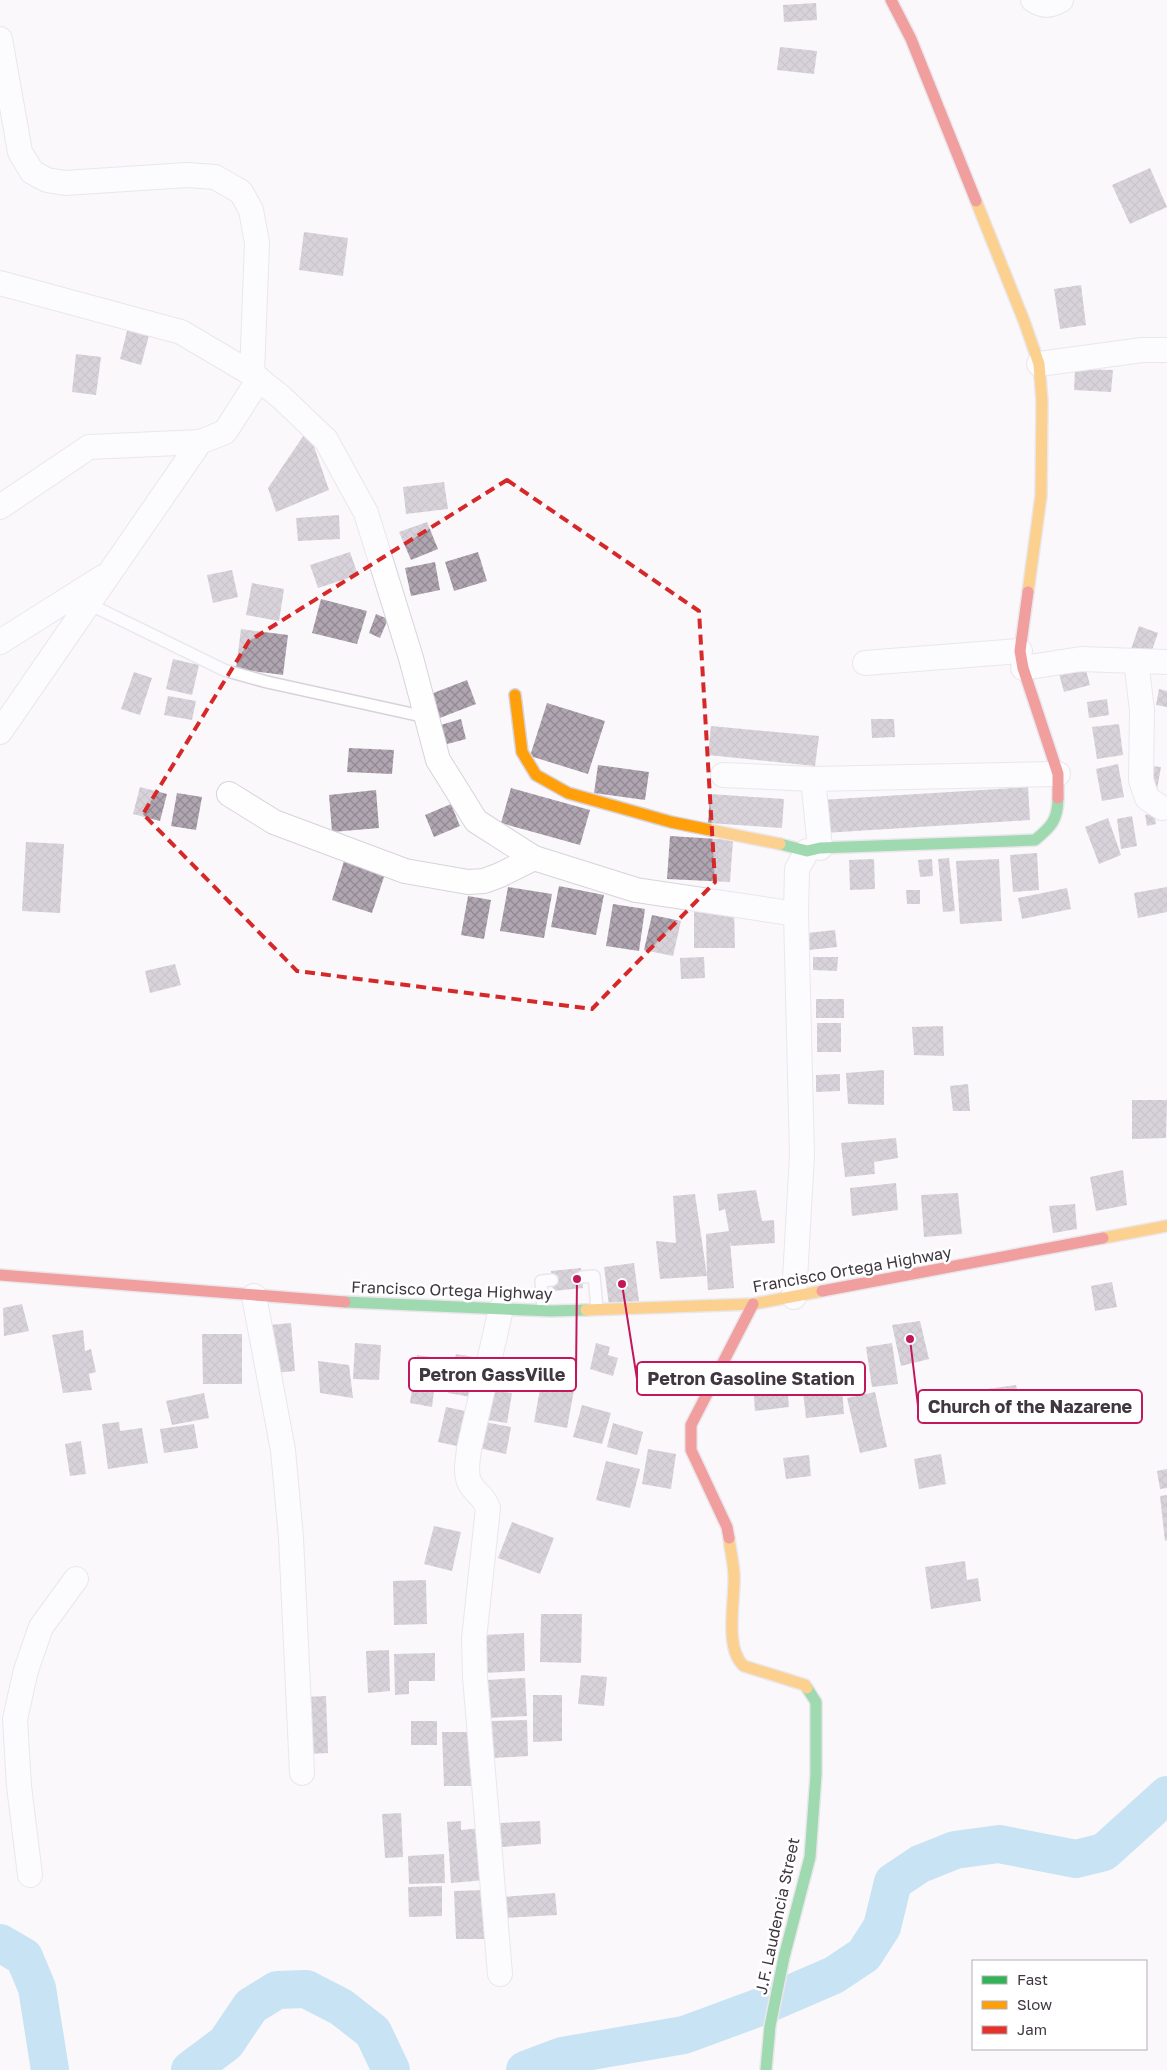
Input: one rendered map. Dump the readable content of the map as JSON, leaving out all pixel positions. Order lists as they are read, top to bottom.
{
  "streets": {
    "street": ["Francisco Ortega Highway", "J.F. Laudencia Street"]
  },
  "crossings": [
    ["Francisco Ortega Highway", "J.F. Laudencia Street"]
  ],
  "places": ["Petron GassVille", "Petron Gasoline Station", "Church of the Nazarene"],
  "legend": ["Fast", "Slow", "Jam"]
}
